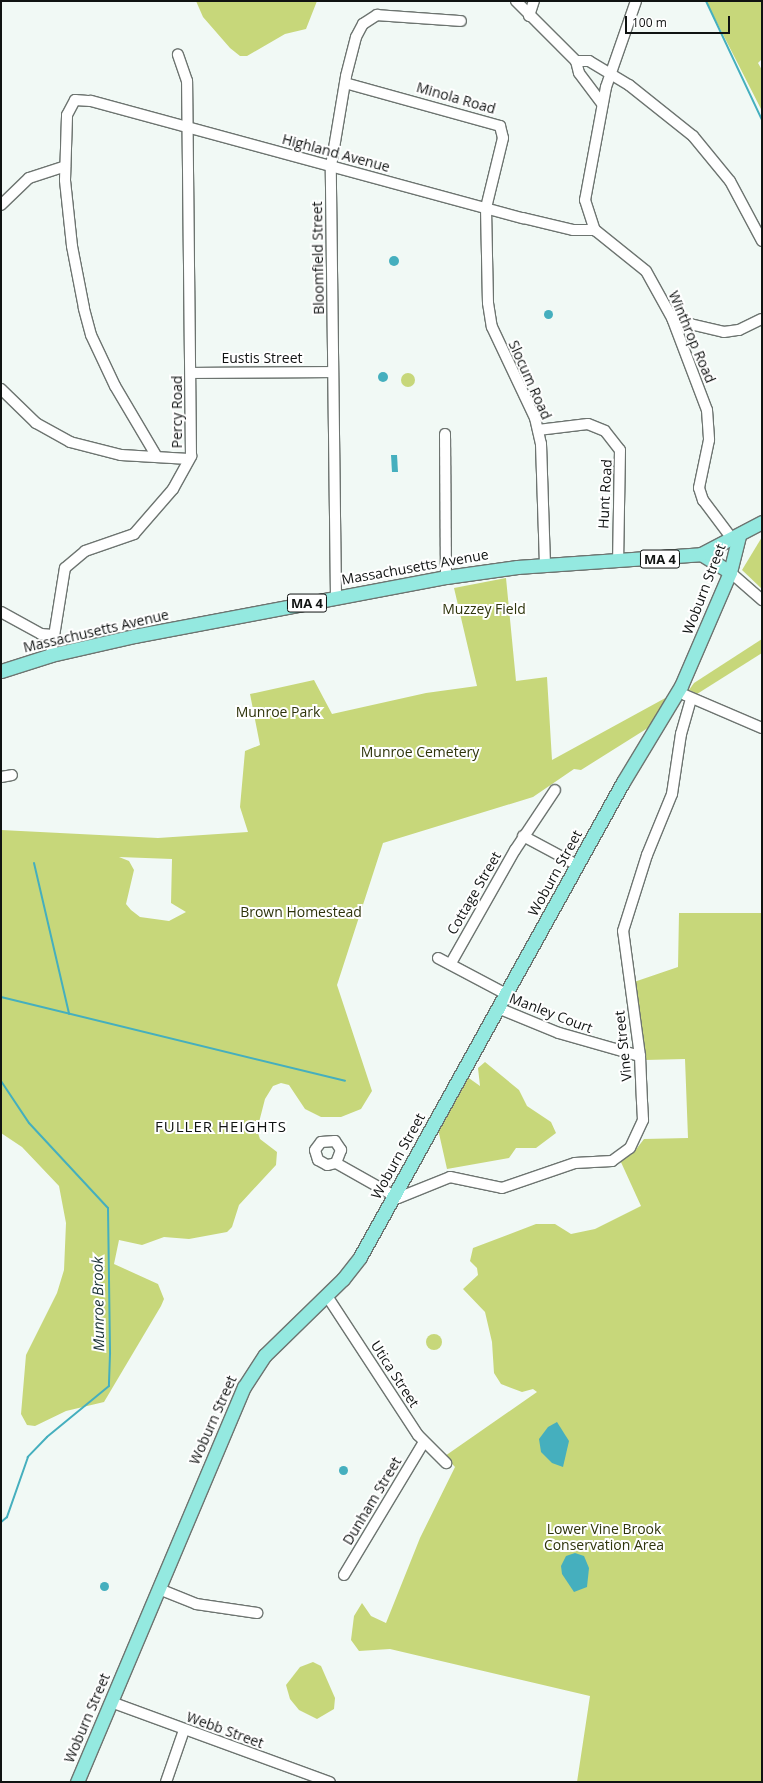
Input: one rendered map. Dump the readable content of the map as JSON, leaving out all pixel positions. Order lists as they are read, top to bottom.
{
  "streets": {
    "main road": ["MA 4", "Massachusetts Avenue", "Woburn Street"],
    "street": [
      "Minola Road",
      "Highland Avenue",
      "Bloomfield Street",
      "Winthrop Road",
      "Eustis Street",
      "Slocum Road",
      "Percy Road",
      "Hunt Road",
      "Cottage Street",
      "Manley Court",
      "Vine Street",
      "Utica Street",
      "Dunham Street",
      "Webb Street"
    ]
  },
  "crossings": [
    ["Minola Road", "Highland Avenue"],
    ["Minola Road", "Bloomfield Street"],
    ["Minola Road", "Slocum Road"],
    ["Highland Avenue", "Bloomfield Street"],
    ["Highland Avenue", "Winthrop Road"],
    ["Highland Avenue", "Slocum Road"],
    ["Highland Avenue", "Percy Road"],
    ["Bloomfield Street", "Eustis Street"],
    ["Bloomfield Street", "Massachusetts Avenue"],
    ["Winthrop Road", "Massachusetts Avenue"],
    ["Winthrop Road", "Woburn Street"],
    ["Eustis Street", "Percy Road"],
    ["Slocum Road", "Hunt Road"],
    ["Slocum Road", "Massachusetts Avenue"],
    ["Percy Road", "Massachusetts Avenue"],
    ["Hunt Road", "Massachusetts Avenue"],
    ["Massachusetts Avenue", "Woburn Street"],
    ["Woburn Street", "Manley Court"],
    ["Woburn Street", "Vine Street"],
    ["Woburn Street", "Utica Street"],
    ["Woburn Street", "Webb Street"],
    ["Manley Court", "Vine Street"],
    ["Utica Street", "Dunham Street"]
  ],
  "districts": ["FULLER HEIGHTS"],
  "water": ["Munroe Brook"],
  "parks": [
    "Muzzey Field",
    "Munroe Park",
    "Munroe Cemetery",
    "Brown Homestead",
    "Lower Vine Brook Conservation Area"
  ],
  "scale_bar": "100 m"
}
